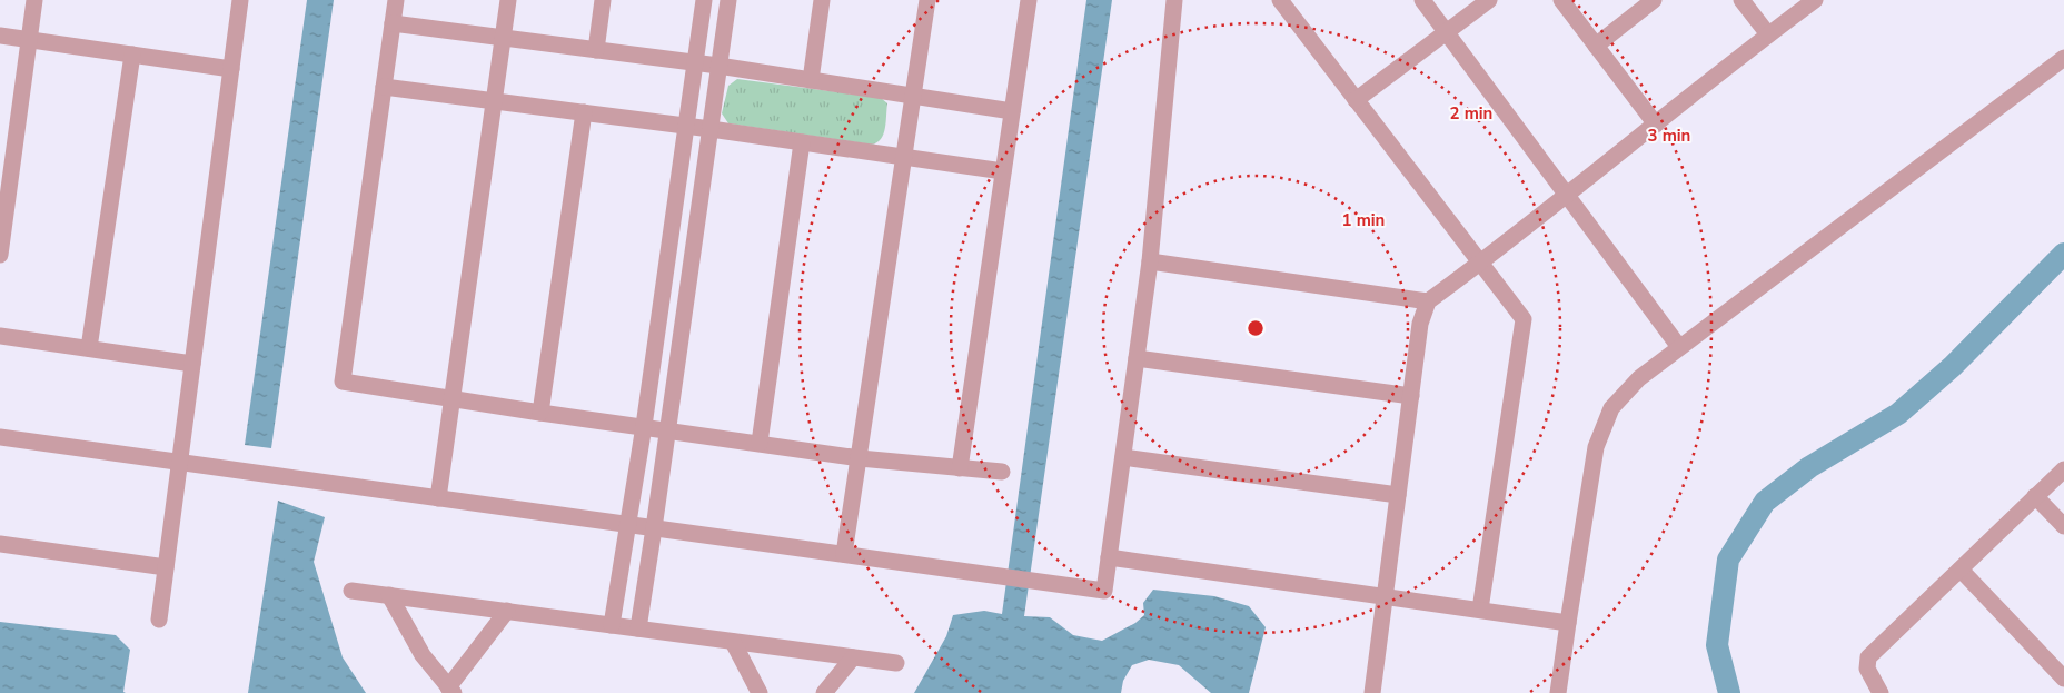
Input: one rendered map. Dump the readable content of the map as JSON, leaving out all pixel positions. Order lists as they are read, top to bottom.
{
  "rings": ["2 min", "3 min", "1 min"]
}
